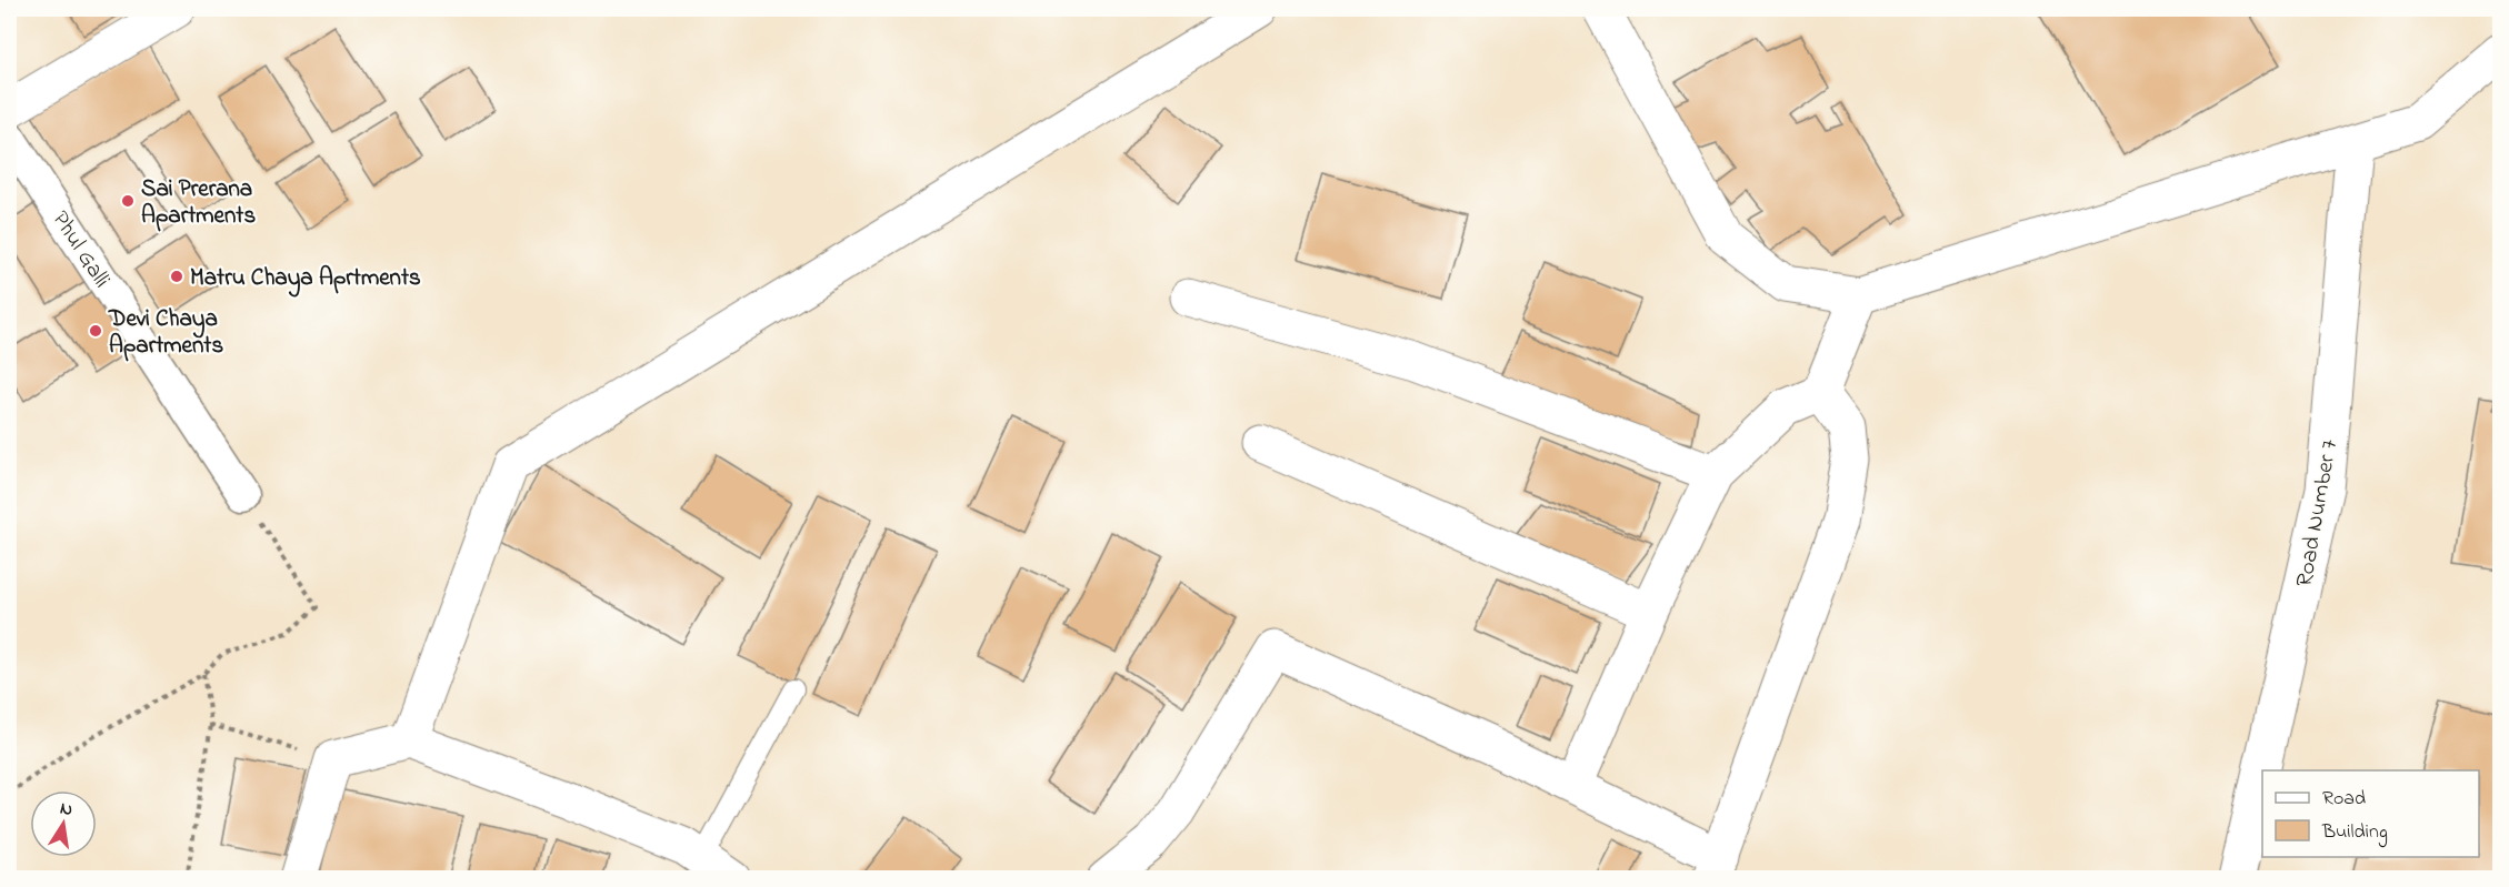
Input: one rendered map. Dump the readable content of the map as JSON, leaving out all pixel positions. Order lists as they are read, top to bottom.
{
  "streets": {
    "street": ["Phul Galli", "Road Number 7"]
  },
  "places": ["Sai Prerana Apartments", "Matru Chaya Aprtments", "Devi Chaya Apartments"],
  "legend": ["Road", "Building"],
  "north": "top"
}
